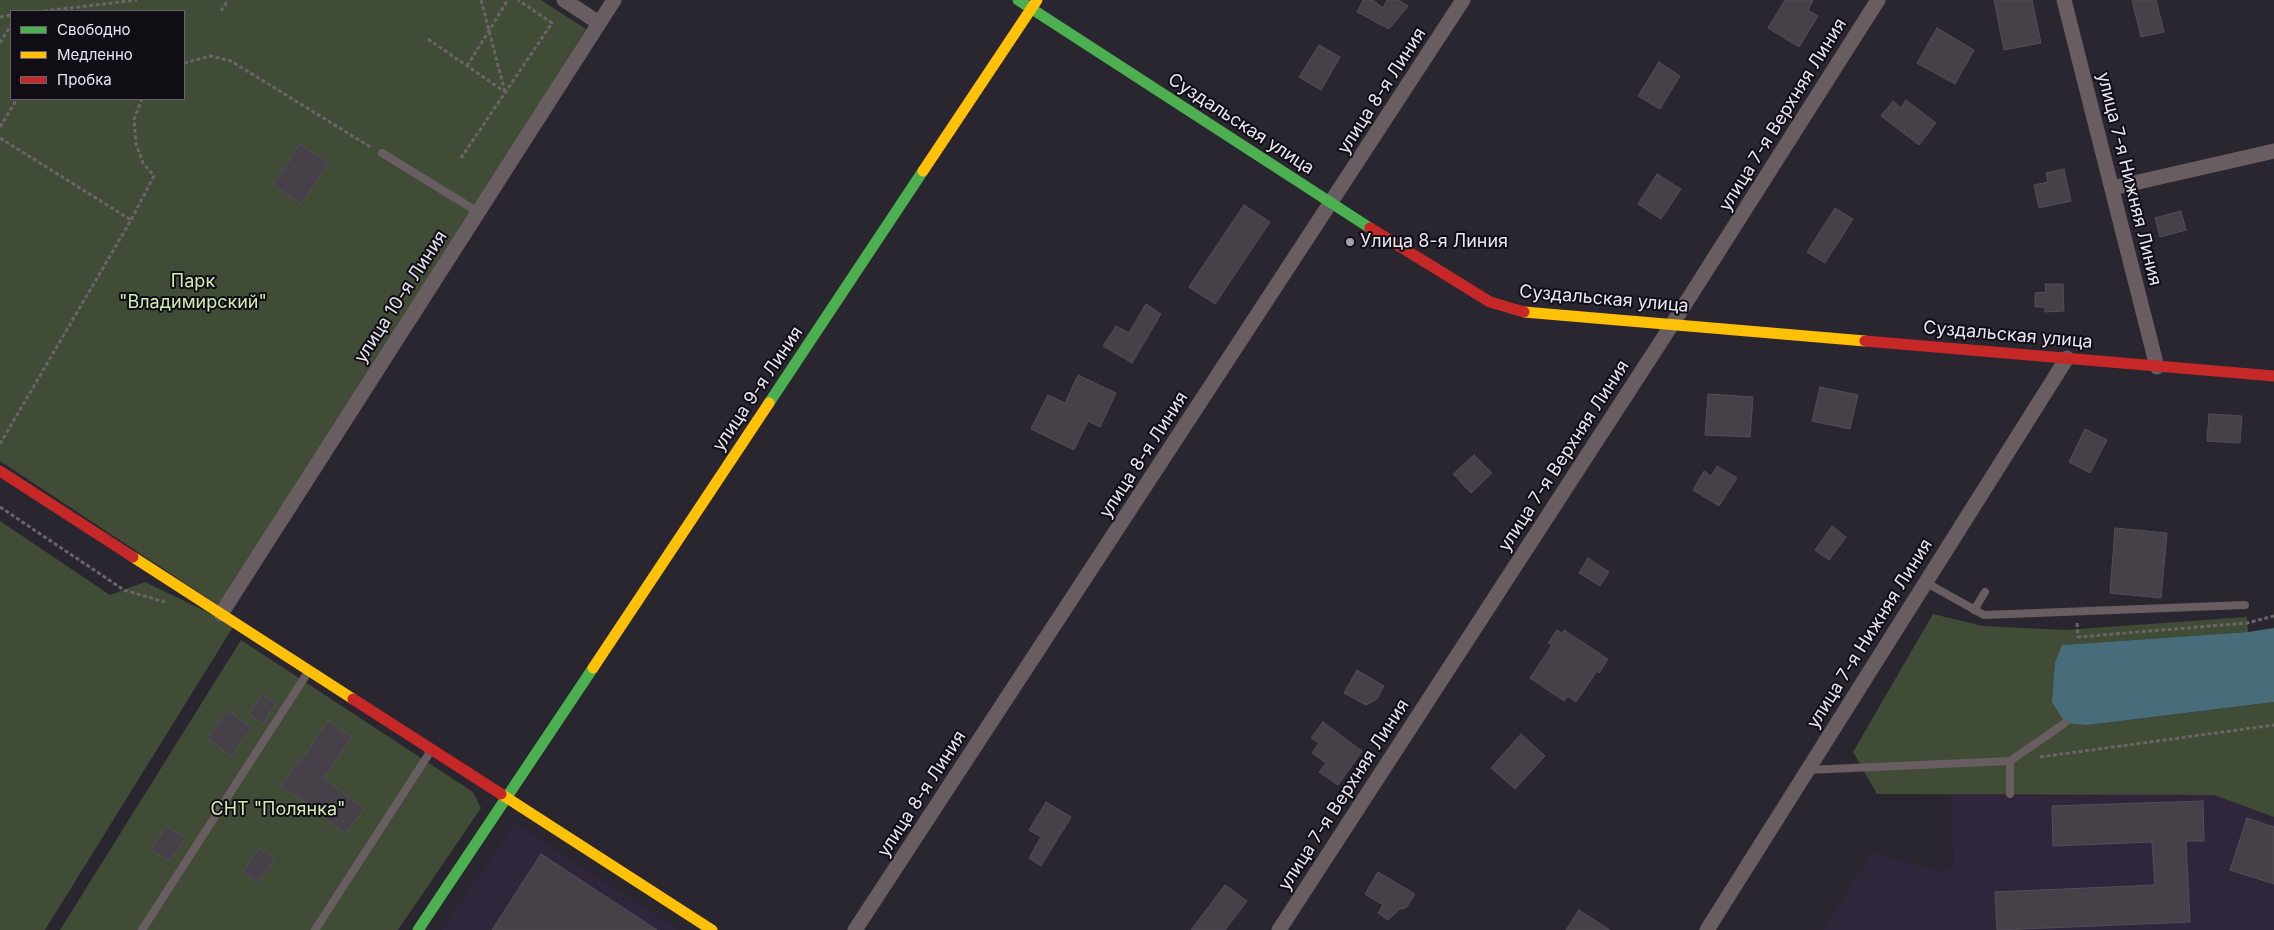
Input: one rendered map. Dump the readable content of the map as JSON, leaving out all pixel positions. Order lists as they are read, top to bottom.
{
  "streets": {
    "street": [
      "улица 8-я Линия",
      "улица 7-я Верхняя Линия",
      "Суздальская улица",
      "улица 7-я Нижняя Линия",
      "улица 10-я Линия",
      "улица 9-я Линия"
    ]
  },
  "crossings": [
    ["улица 8-я Линия", "Суздальская улица"],
    ["улица 7-я Верхняя Линия", "Суздальская улица"],
    ["Суздальская улица", "улица 7-я Нижняя Линия"],
    ["Суздальская улица", "улица 9-я Линия"]
  ],
  "parks": ["Парк \"Владимирский\"", "СНТ \"Полянка\""],
  "places": ["Улица 8-я Линия"],
  "legend": ["Свободно", "Медленно", "Пробка"]
}
